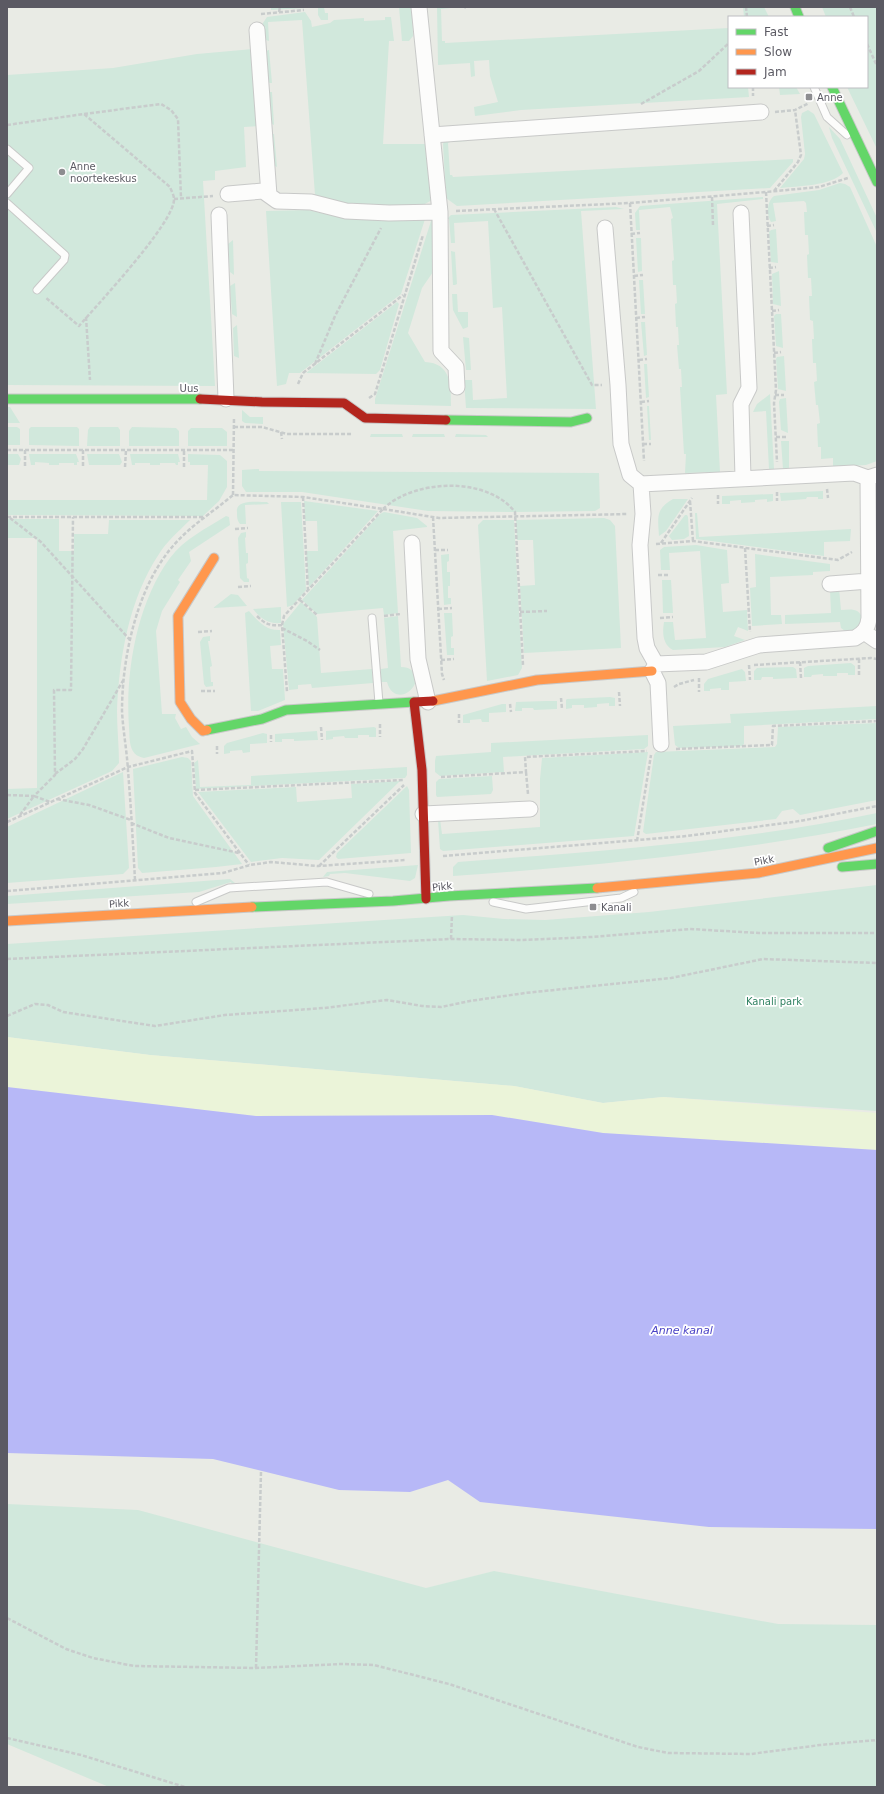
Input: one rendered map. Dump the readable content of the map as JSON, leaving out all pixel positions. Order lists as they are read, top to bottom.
{
  "streets": {
    "street": ["Uus", "Pikk"]
  },
  "water": ["Anne kanal"],
  "parks": ["Kanali park"],
  "places": {
    "transit": ["Anne", "Kanali"],
    "other": ["Anne noortekeskus"]
  },
  "legend": ["Fast", "Slow", "Jam"]
}
